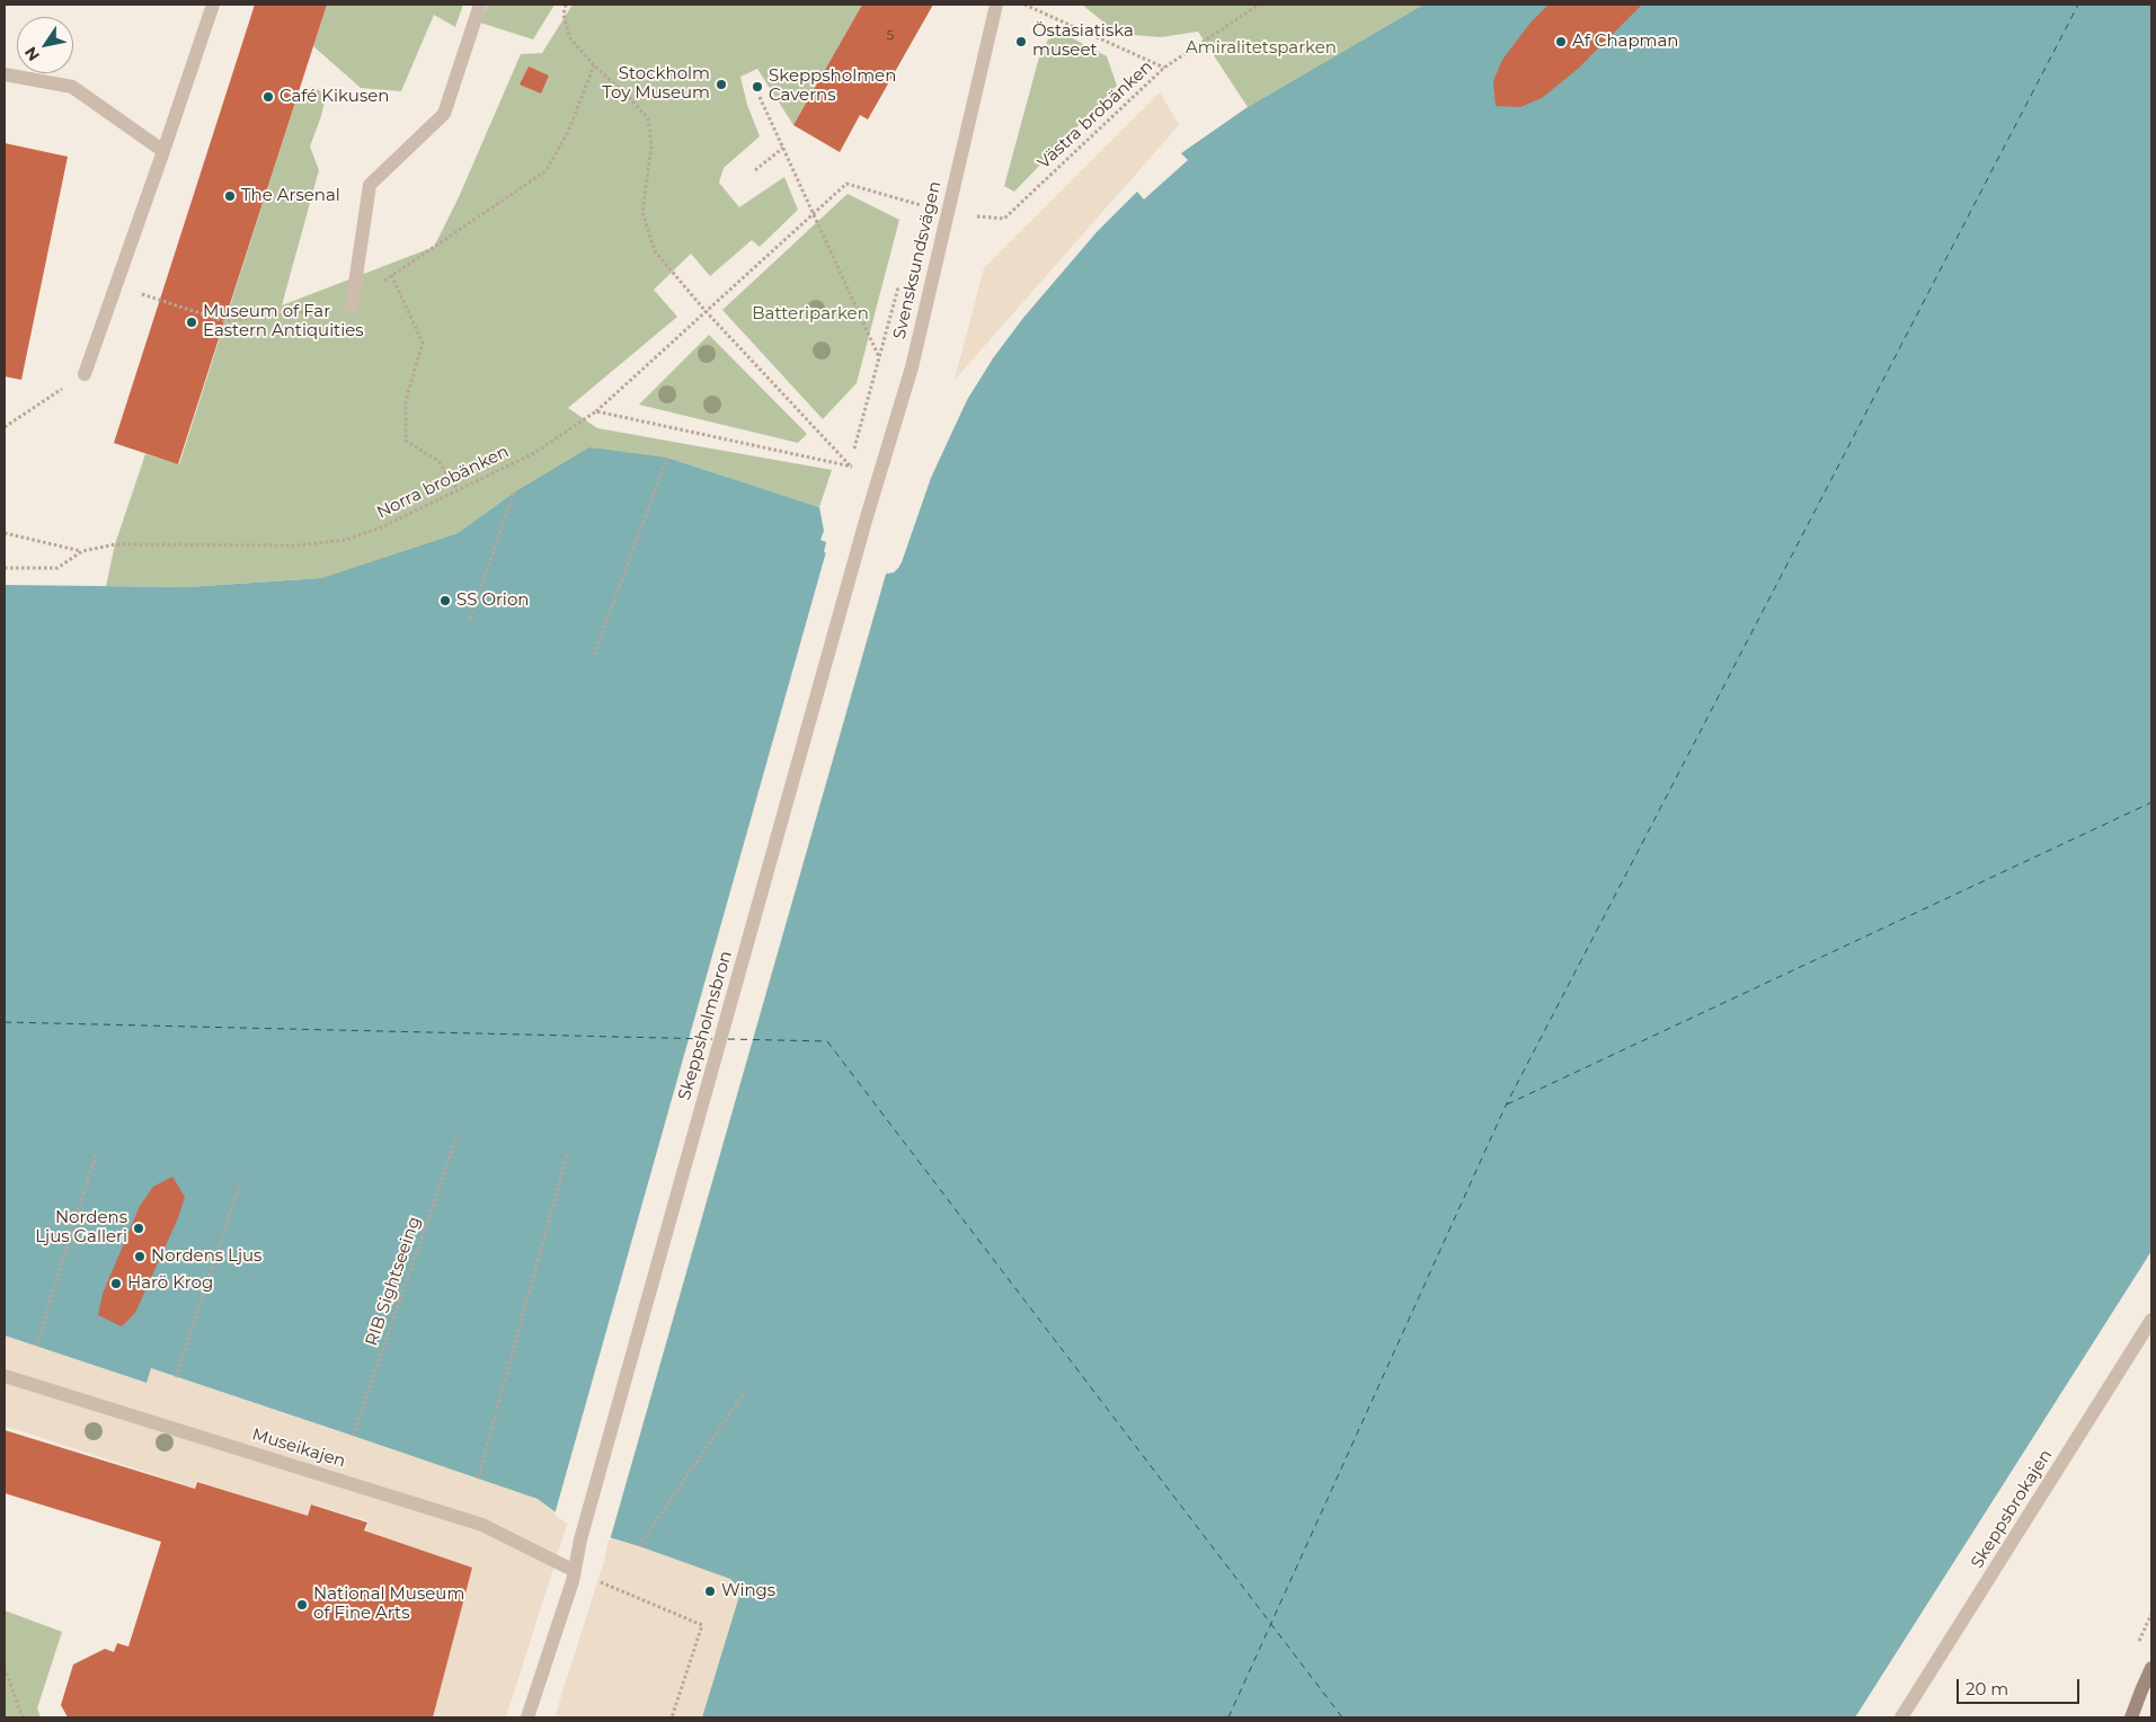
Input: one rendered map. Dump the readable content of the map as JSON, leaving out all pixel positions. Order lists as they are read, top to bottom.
{
  "streets": {
    "street": [
      "Svensksundsvägen",
      "Skeppsholmsbron",
      "Museikajen",
      "Skeppsbrokajen"
    ],
    "path": ["Västra brobänken", "Norra brobänken", "RIB Sightseeing"]
  },
  "crossings": [
    ["Västra brobänken", "Svensksundsvägen"],
    ["Västra brobänken", "Norra brobänken"],
    ["Svensksundsvägen", "Skeppsholmsbron"],
    ["Skeppsholmsbron", "Museikajen"]
  ],
  "parks": ["Amiralitetsparken", "Batteriparken"],
  "places": [
    "Östasiatiska museet",
    "Af Chapman",
    "Stockholm Toy Museum",
    "Skeppsholmen Caverns",
    "Café Kikusen",
    "The Arsenal",
    "Museum of Far Eastern Antiquities",
    "SS Orion",
    "Nordens Ljus Galleri",
    "Nordens Ljus",
    "Harö Krog",
    "Wings",
    "National Museum of Fine Arts"
  ],
  "house_numbers": ["5"],
  "scale_bar": "20 m",
  "north": "bottom left"
}
